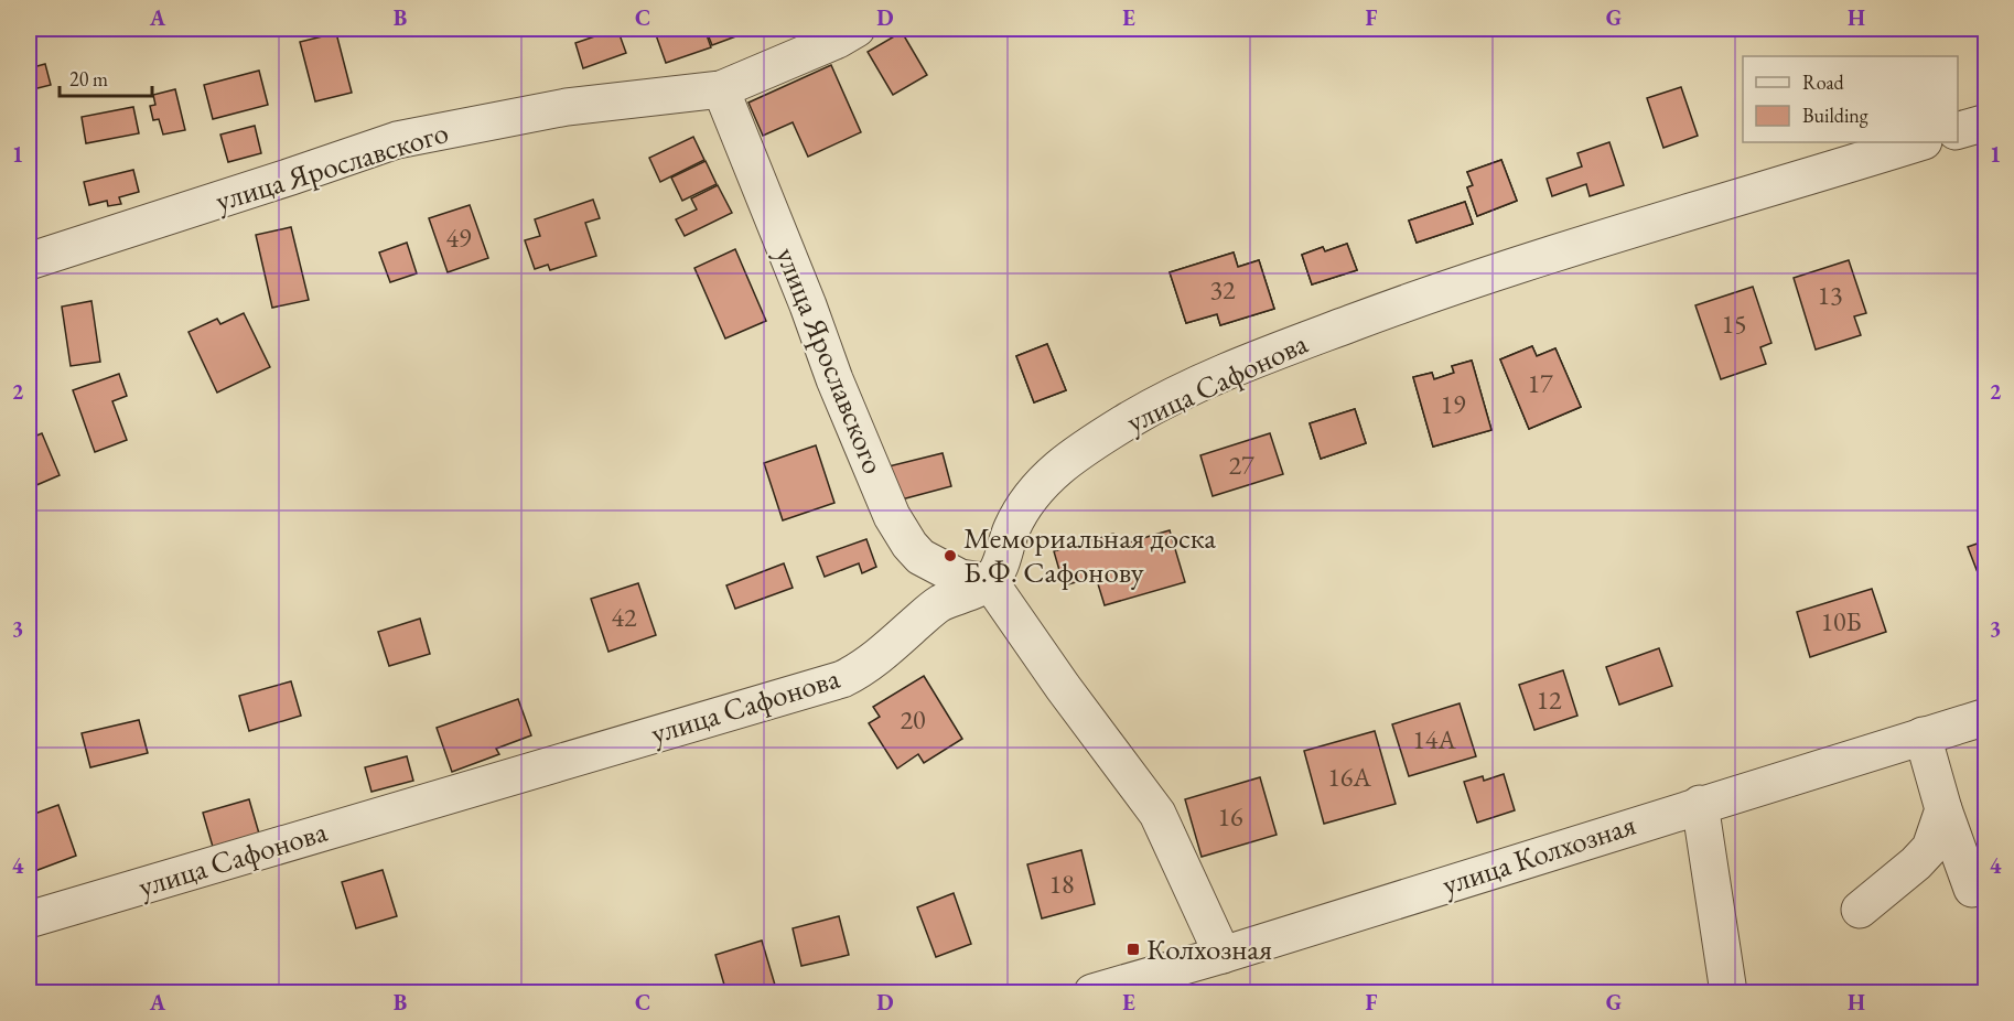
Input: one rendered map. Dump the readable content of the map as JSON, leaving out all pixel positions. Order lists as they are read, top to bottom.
{
  "streets": {
    "street": ["улица Ярославского", "улица Сафонова", "улица Колхозная"]
  },
  "crossings": [
    ["улица Ярославского", "улица Сафонова"]
  ],
  "places": {
    "other": ["Мемориальная доска Б.Ф. Сафонову"],
    "transit": ["Колхозная"]
  },
  "house_numbers": [
    "49",
    "32",
    "13",
    "15",
    "17",
    "19",
    "27",
    "42",
    "10Б",
    "12",
    "20",
    "14А",
    "16А",
    "16",
    "18"
  ],
  "legend": ["Road", "Building"],
  "scale_bar": "20 m",
  "grid": {
    "columns": [
      "A",
      "B",
      "C",
      "D",
      "E",
      "F",
      "G",
      "H"
    ],
    "rows": [
      "1",
      "2",
      "3",
      "4"
    ]
  }
}
